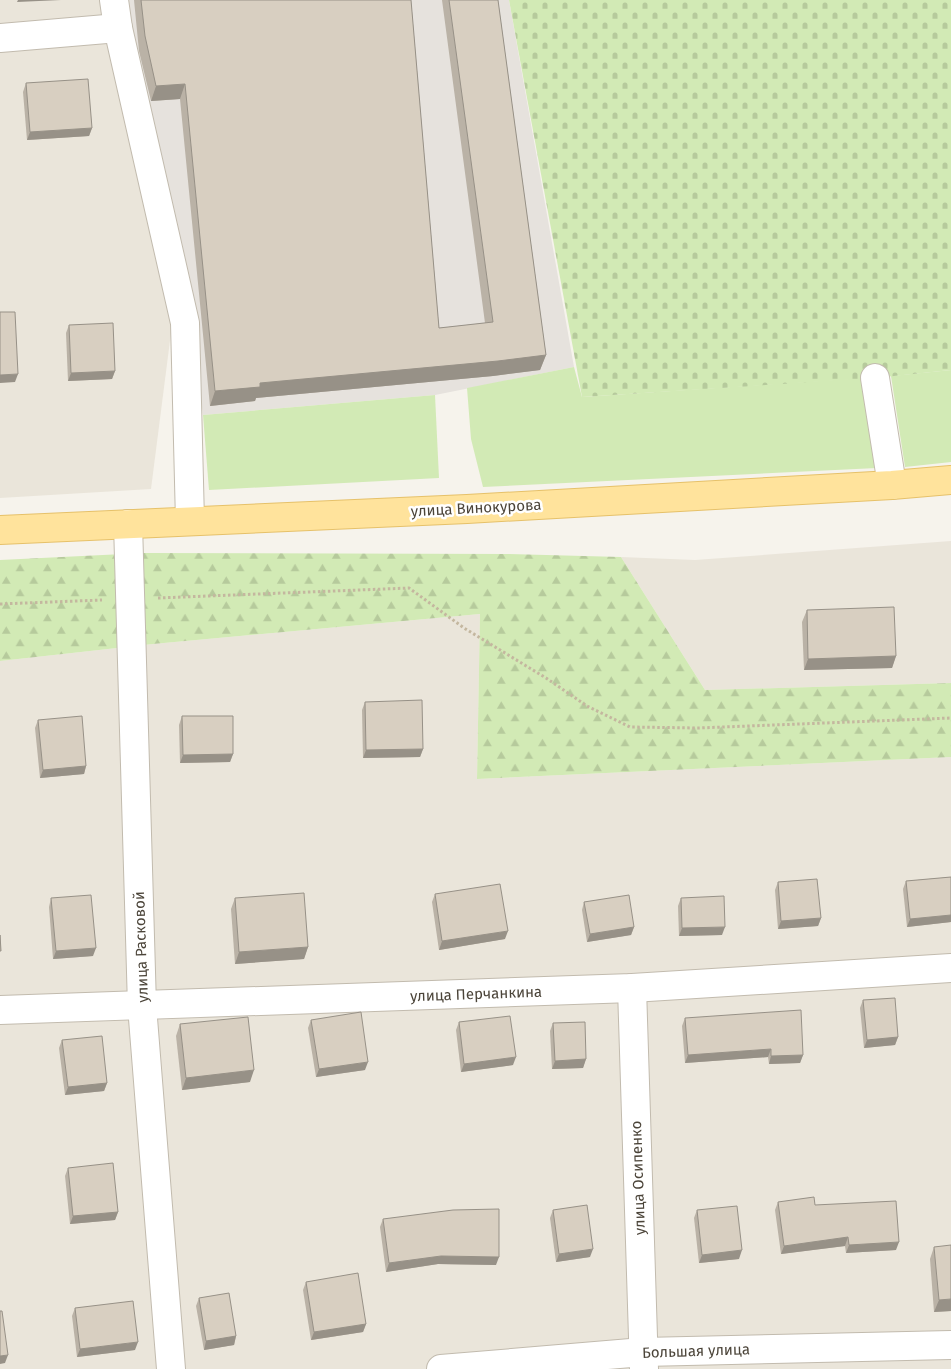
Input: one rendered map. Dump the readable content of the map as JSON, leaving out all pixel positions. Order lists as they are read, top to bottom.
{
  "streets": {
    "main road": ["улица Винокурова"],
    "street": [
      "улица Расковой",
      "улица Перчанкина",
      "улица Осипенко",
      "Большая улица"
    ]
  },
  "crossings": [
    ["улица Винокурова", "улица Расковой"],
    ["улица Расковой", "улица Перчанкина"],
    ["улица Перчанкина", "улица Осипенко"],
    ["улица Осипенко", "Большая улица"]
  ]
}
